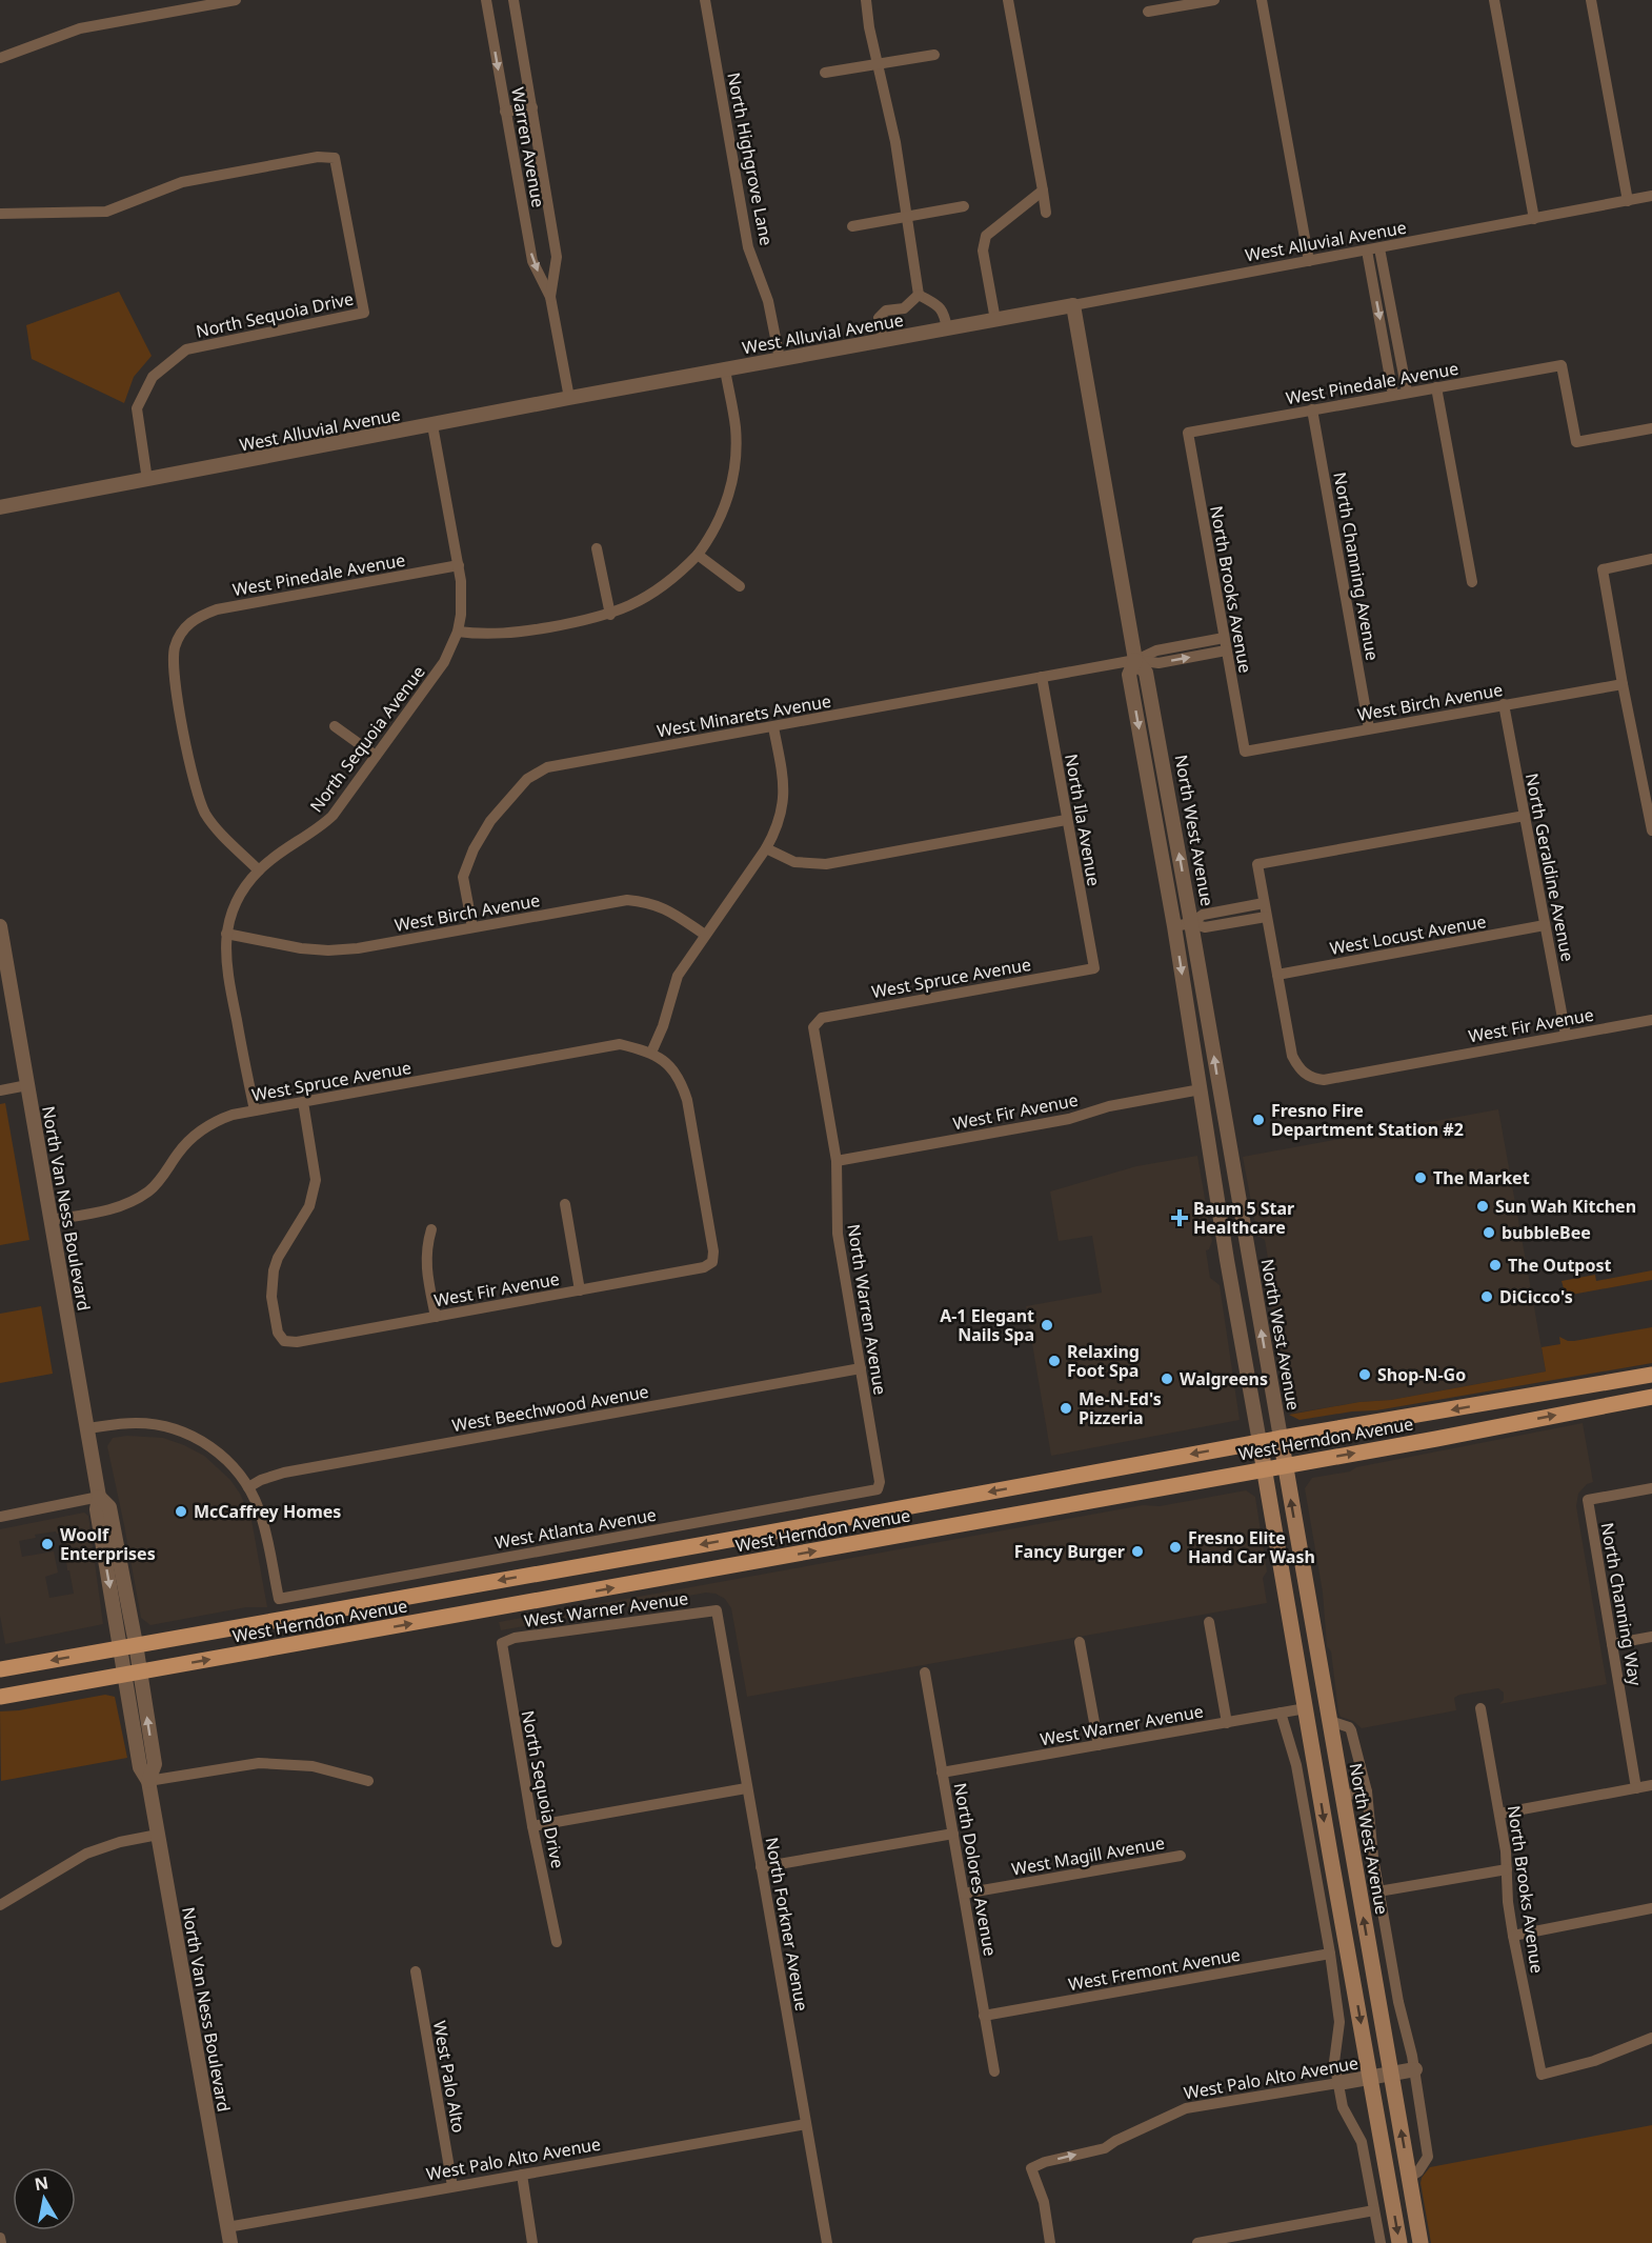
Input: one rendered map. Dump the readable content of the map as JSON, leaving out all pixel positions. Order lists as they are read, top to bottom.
{
  "streets": {
    "main road": ["North West Avenue", "West Herndon Avenue"],
    "street": [
      "Warren Avenue",
      "North Highgrove Lane",
      "West Alluvial Avenue",
      "North Sequoia Drive",
      "West Pinedale Avenue",
      "North Channing Avenue",
      "North Brooks Avenue",
      "West Birch Avenue",
      "West Minarets Avenue",
      "North Sequoia Avenue",
      "North Ila Avenue",
      "North Geraldine Avenue",
      "West Locust Avenue",
      "West Spruce Avenue",
      "West Fir Avenue",
      "North Van Ness Boulevard",
      "North Warren Avenue",
      "West Beechwood Avenue",
      "West Atlanta Avenue",
      "North Channing Way",
      "West Warner Avenue",
      "West Magill Avenue",
      "North Dolores Avenue",
      "North Forkner Avenue",
      "West Fremont Avenue",
      "West Palo Alto",
      "West Palo Alto Avenue"
    ]
  },
  "crossings": [
    ["Warren Avenue", "West Alluvial Avenue"],
    ["North Highgrove Lane", "West Alluvial Avenue"],
    ["West Alluvial Avenue", "North Sequoia Drive"],
    ["West Alluvial Avenue", "North Sequoia Avenue"],
    ["West Alluvial Avenue", "North West Avenue"],
    ["North Sequoia Drive", "West Warner Avenue"],
    ["West Pinedale Avenue", "North Channing Avenue"],
    ["West Pinedale Avenue", "North Brooks Avenue"],
    ["West Pinedale Avenue", "North Sequoia Avenue"],
    ["North Channing Avenue", "West Birch Avenue"],
    ["North Brooks Avenue", "West Birch Avenue"],
    ["North Brooks Avenue", "West Minarets Avenue"],
    ["West Birch Avenue", "West Minarets Avenue"],
    ["West Birch Avenue", "North Sequoia Avenue"],
    ["West Birch Avenue", "North Geraldine Avenue"],
    ["West Minarets Avenue", "North Ila Avenue"],
    ["West Minarets Avenue", "North West Avenue"],
    ["North Sequoia Avenue", "West Spruce Avenue"],
    ["North Ila Avenue", "West Spruce Avenue"],
    ["North West Avenue", "West Fir Avenue"],
    ["North West Avenue", "West Herndon Avenue"],
    ["North West Avenue", "West Warner Avenue"],
    ["North West Avenue", "West Palo Alto Avenue"],
    ["North Geraldine Avenue", "West Locust Avenue"],
    ["North Geraldine Avenue", "West Fir Avenue"],
    ["West Locust Avenue", "West Fir Avenue"],
    ["West Spruce Avenue", "West Fir Avenue"],
    ["West Spruce Avenue", "North Van Ness Boulevard"],
    ["West Spruce Avenue", "North Warren Avenue"],
    ["West Fir Avenue", "North Warren Avenue"],
    ["North Van Ness Boulevard", "West Herndon Avenue"],
    ["North Van Ness Boulevard", "West Palo Alto Avenue"],
    ["North Warren Avenue", "West Beechwood Avenue"],
    ["North Warren Avenue", "West Atlanta Avenue"],
    ["West Beechwood Avenue", "West Atlanta Avenue"],
    ["West Warner Avenue", "North Dolores Avenue"],
    ["West Warner Avenue", "North Forkner Avenue"],
    ["West Magill Avenue", "North Dolores Avenue"],
    ["North Dolores Avenue", "West Fremont Avenue"],
    ["North Forkner Avenue", "West Palo Alto Avenue"],
    ["West Palo Alto", "West Palo Alto Avenue"]
  ],
  "places": {
    "other": [
      "Fresno Fire Department Station #2",
      "The Market",
      "Sun Wah Kitchen",
      "bubbleBee",
      "The Outpost",
      "DiCicco's",
      "A-1 Elegant Nails Spa",
      "Relaxing Foot Spa",
      "Shop-N-Go",
      "Walgreens",
      "Me-N-Ed's Pizzeria",
      "McCaffrey Homes",
      "Woolf Enterprises",
      "Fresno Elite Hand Car Wash",
      "Fancy Burger"
    ],
    "health": ["Baum 5 Star Healthcare"]
  },
  "north": "top"
}
